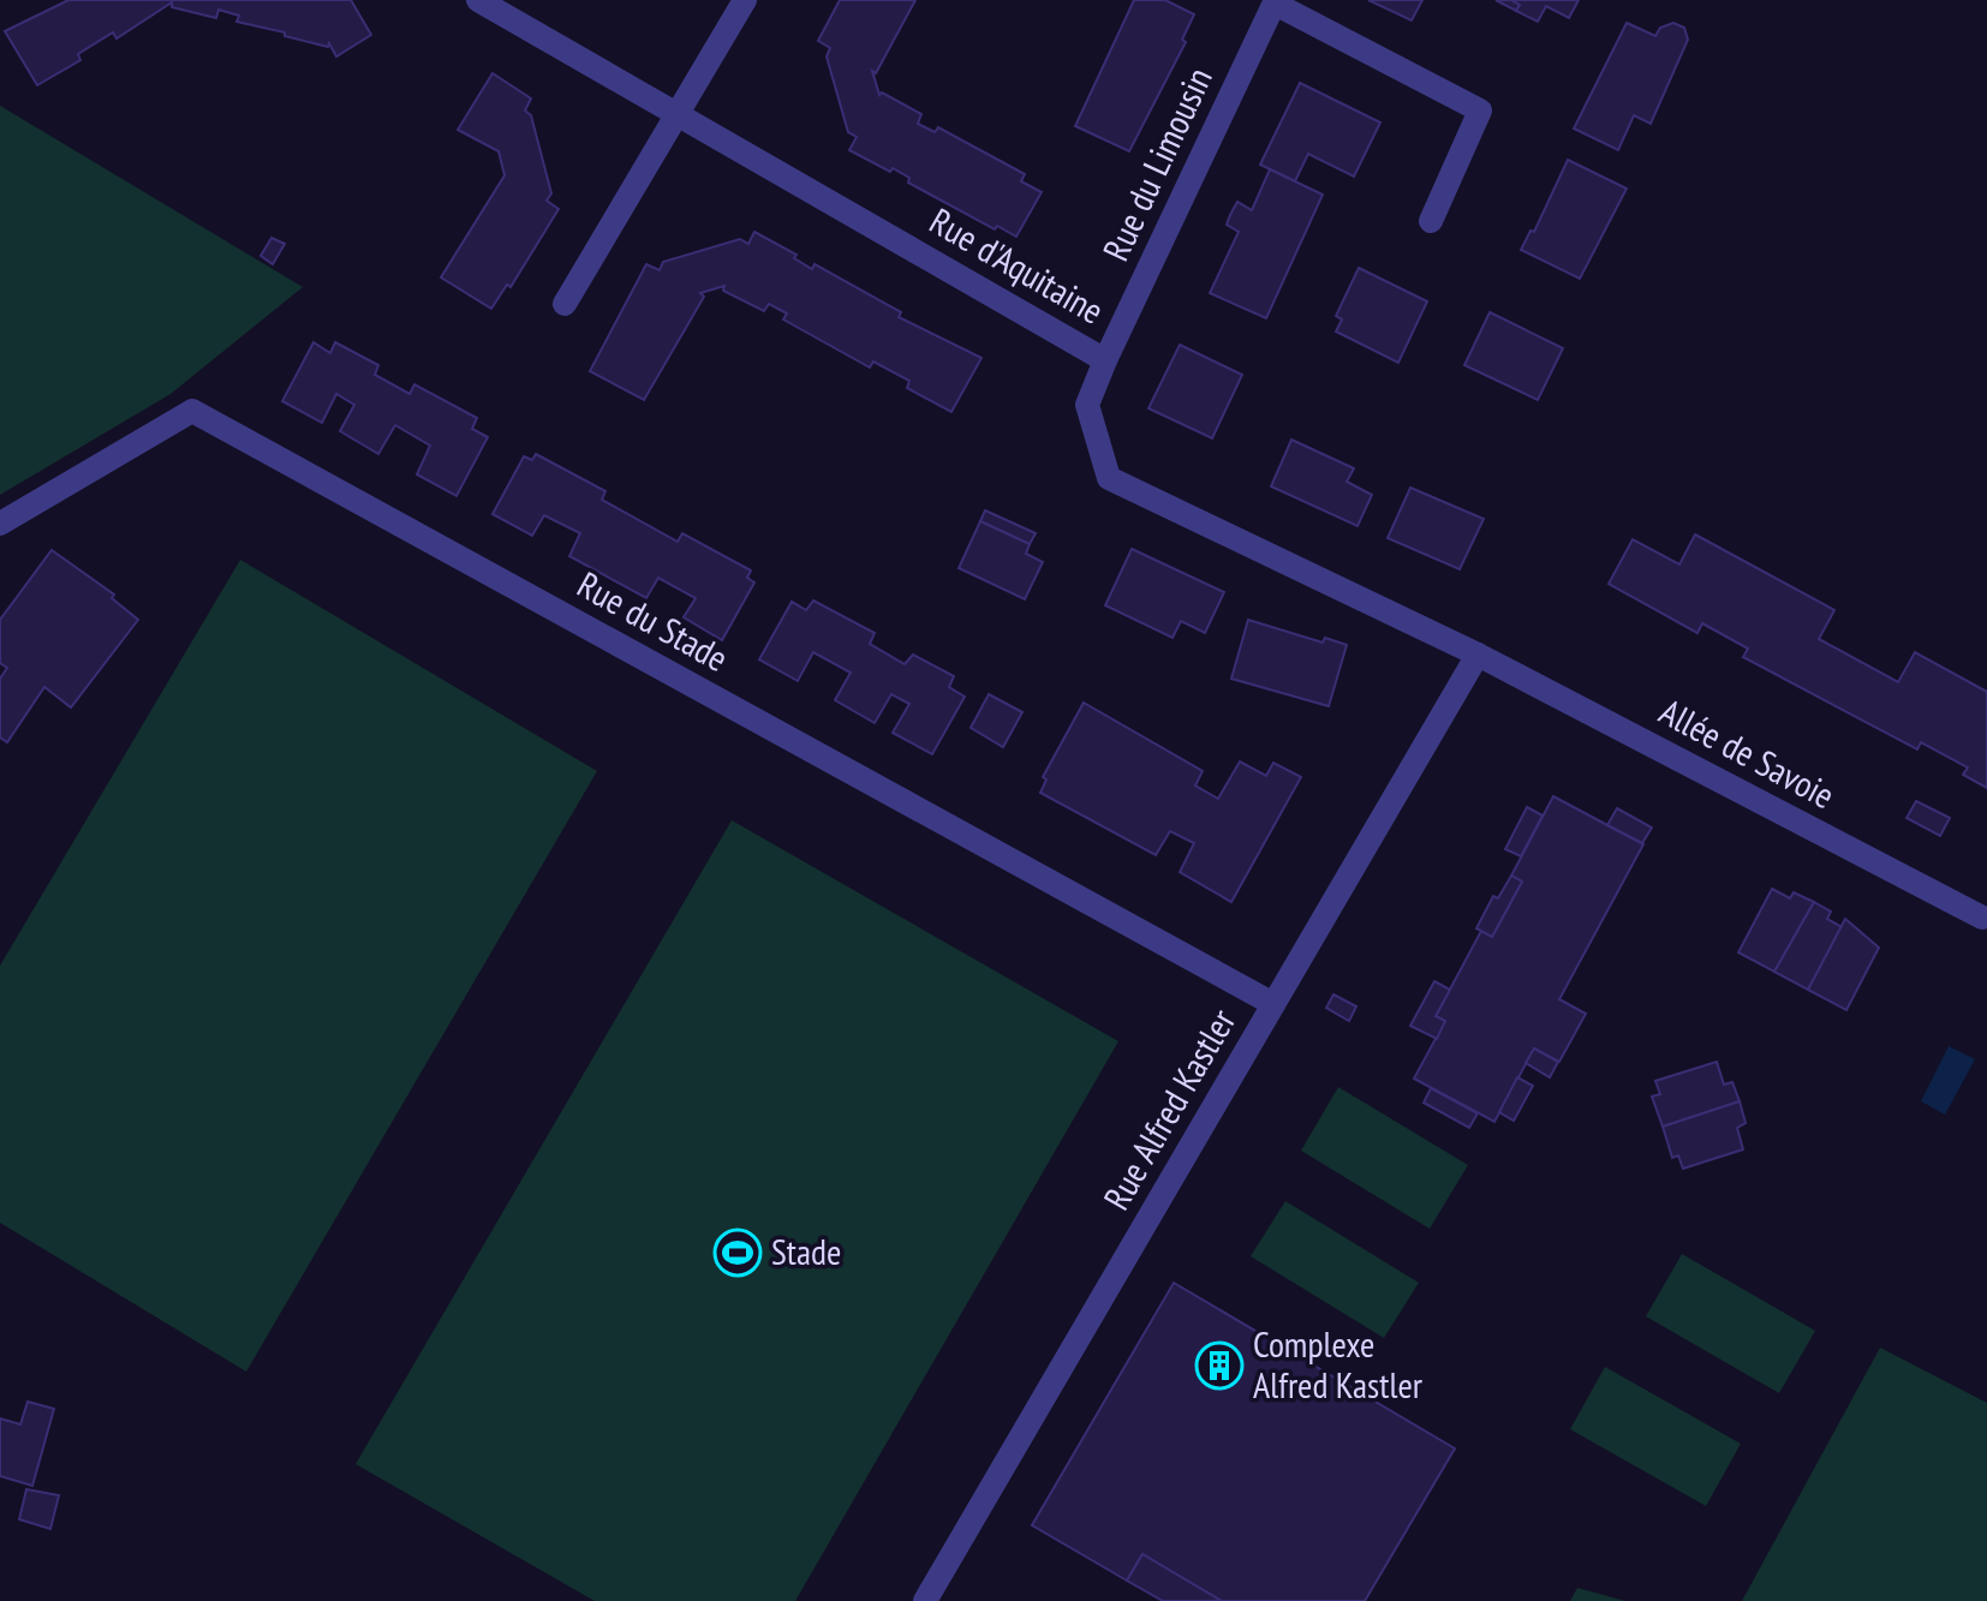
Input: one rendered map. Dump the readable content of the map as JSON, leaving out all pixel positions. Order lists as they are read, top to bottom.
{
  "streets": {
    "street": [
      "Rue du Limousin",
      "Rue d'Aquitaine",
      "Rue du Stade",
      "Allée de Savoie",
      "Rue Alfred Kastler"
    ]
  },
  "crossings": [
    ["Rue du Limousin", "Rue d'Aquitaine"],
    ["Rue d'Aquitaine", "Allée de Savoie"],
    ["Rue d'Aquitaine", "Rue Alfred Kastler"],
    ["Rue du Stade", "Rue Alfred Kastler"],
    ["Allée de Savoie", "Rue Alfred Kastler"]
  ],
  "places": {
    "sports": ["Stade"],
    "building": ["Complexe Alfred Kastler"]
  }
}
